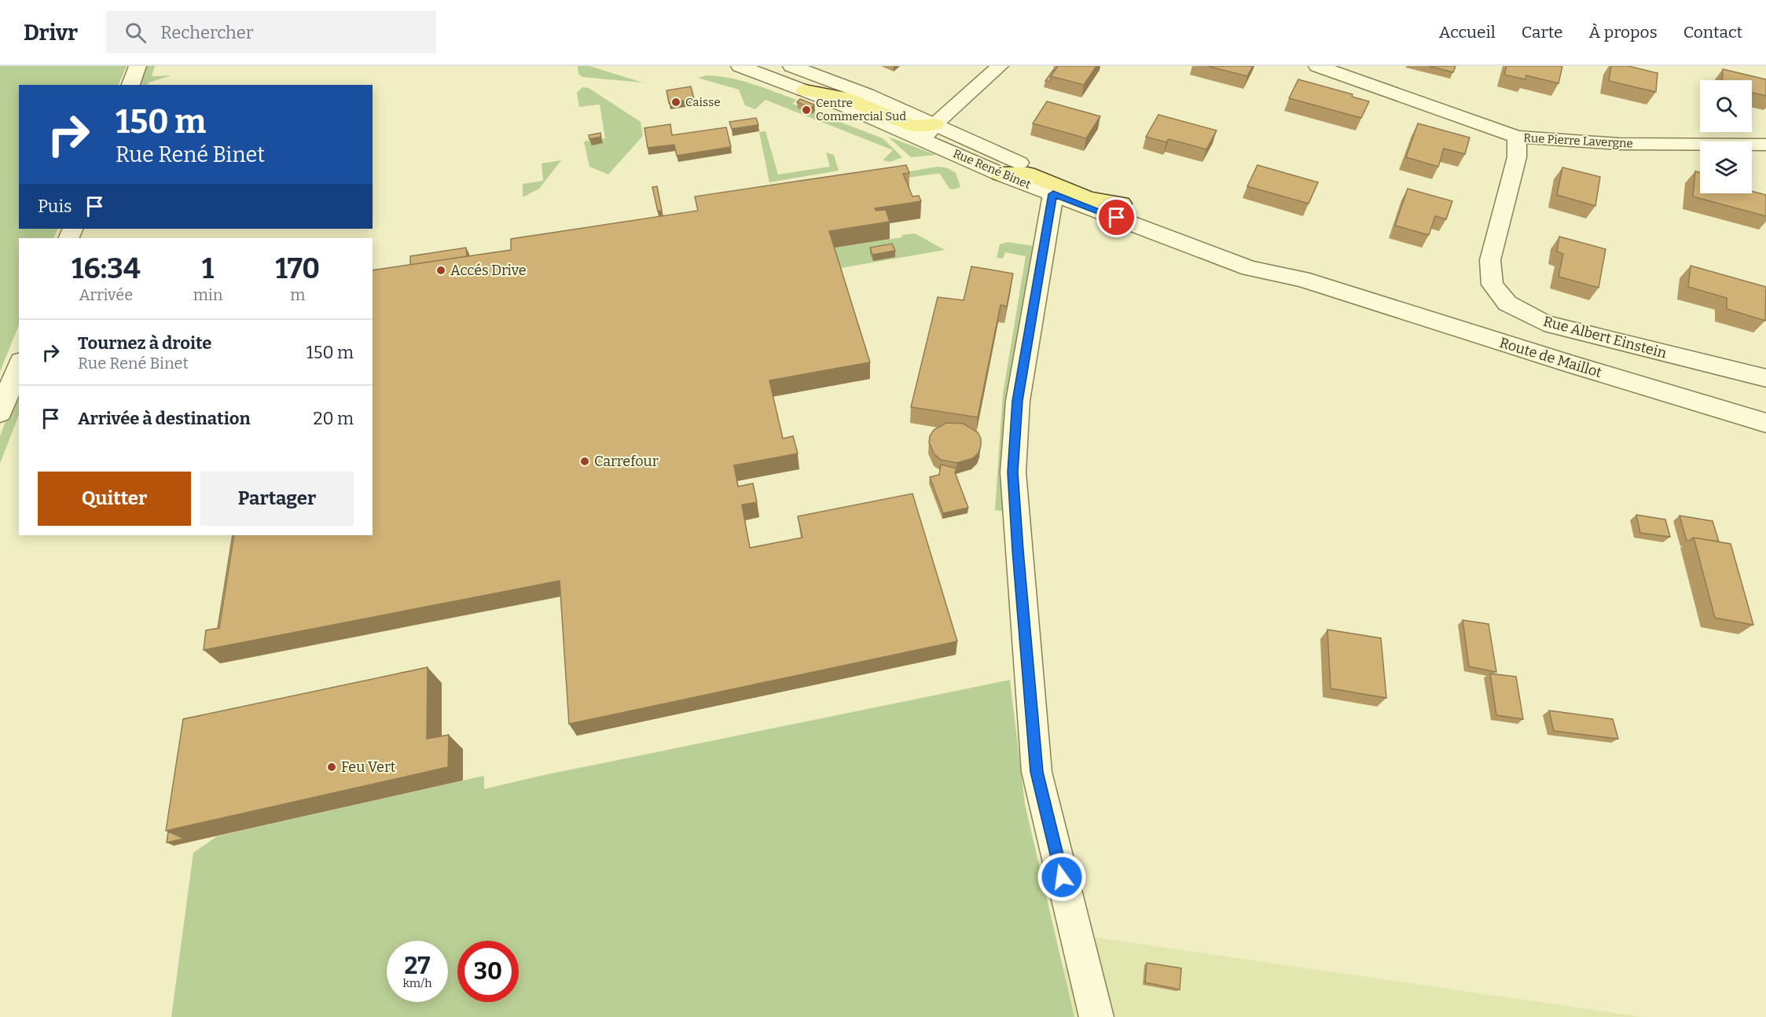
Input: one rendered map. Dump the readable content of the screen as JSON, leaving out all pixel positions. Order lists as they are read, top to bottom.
{
  "streets": {
    "street": [
      "Rue Pierre Lavergne",
      "Rue René Binet",
      "Rue Albert Einstein",
      "Route de Maillot"
    ]
  },
  "crossings": [
    ["Rue Pierre Lavergne", "Rue Albert Einstein"],
    ["Rue René Binet", "Route de Maillot"]
  ],
  "places": [
    "Caisse",
    "Centre Commercial Sud",
    "Accés Drive",
    "Carrefour",
    "Feu Vert"
  ],
  "page": {
    "header": "Drivr",
    "search": "Rechercher",
    "nav": [
      "Accueil",
      "Carte",
      "À propos",
      "Contact"
    ],
    "turn": ["150 m", "Rue René Binet"],
    "then": "Puis",
    "eta": [
      "16:34",
      "Arrivée",
      "1",
      "min",
      "170",
      "m"
    ],
    "list": [
      {
        "name": "Tournez à droite",
        "note": "Rue René Binet",
        "value": "150 m"
      },
      {
        "name": "Arrivée à destination",
        "value": "20 m"
      }
    ],
    "buttons": ["Quitter", "Partager"],
    "speed": "27 km/h",
    "limit": "30"
  }
}
